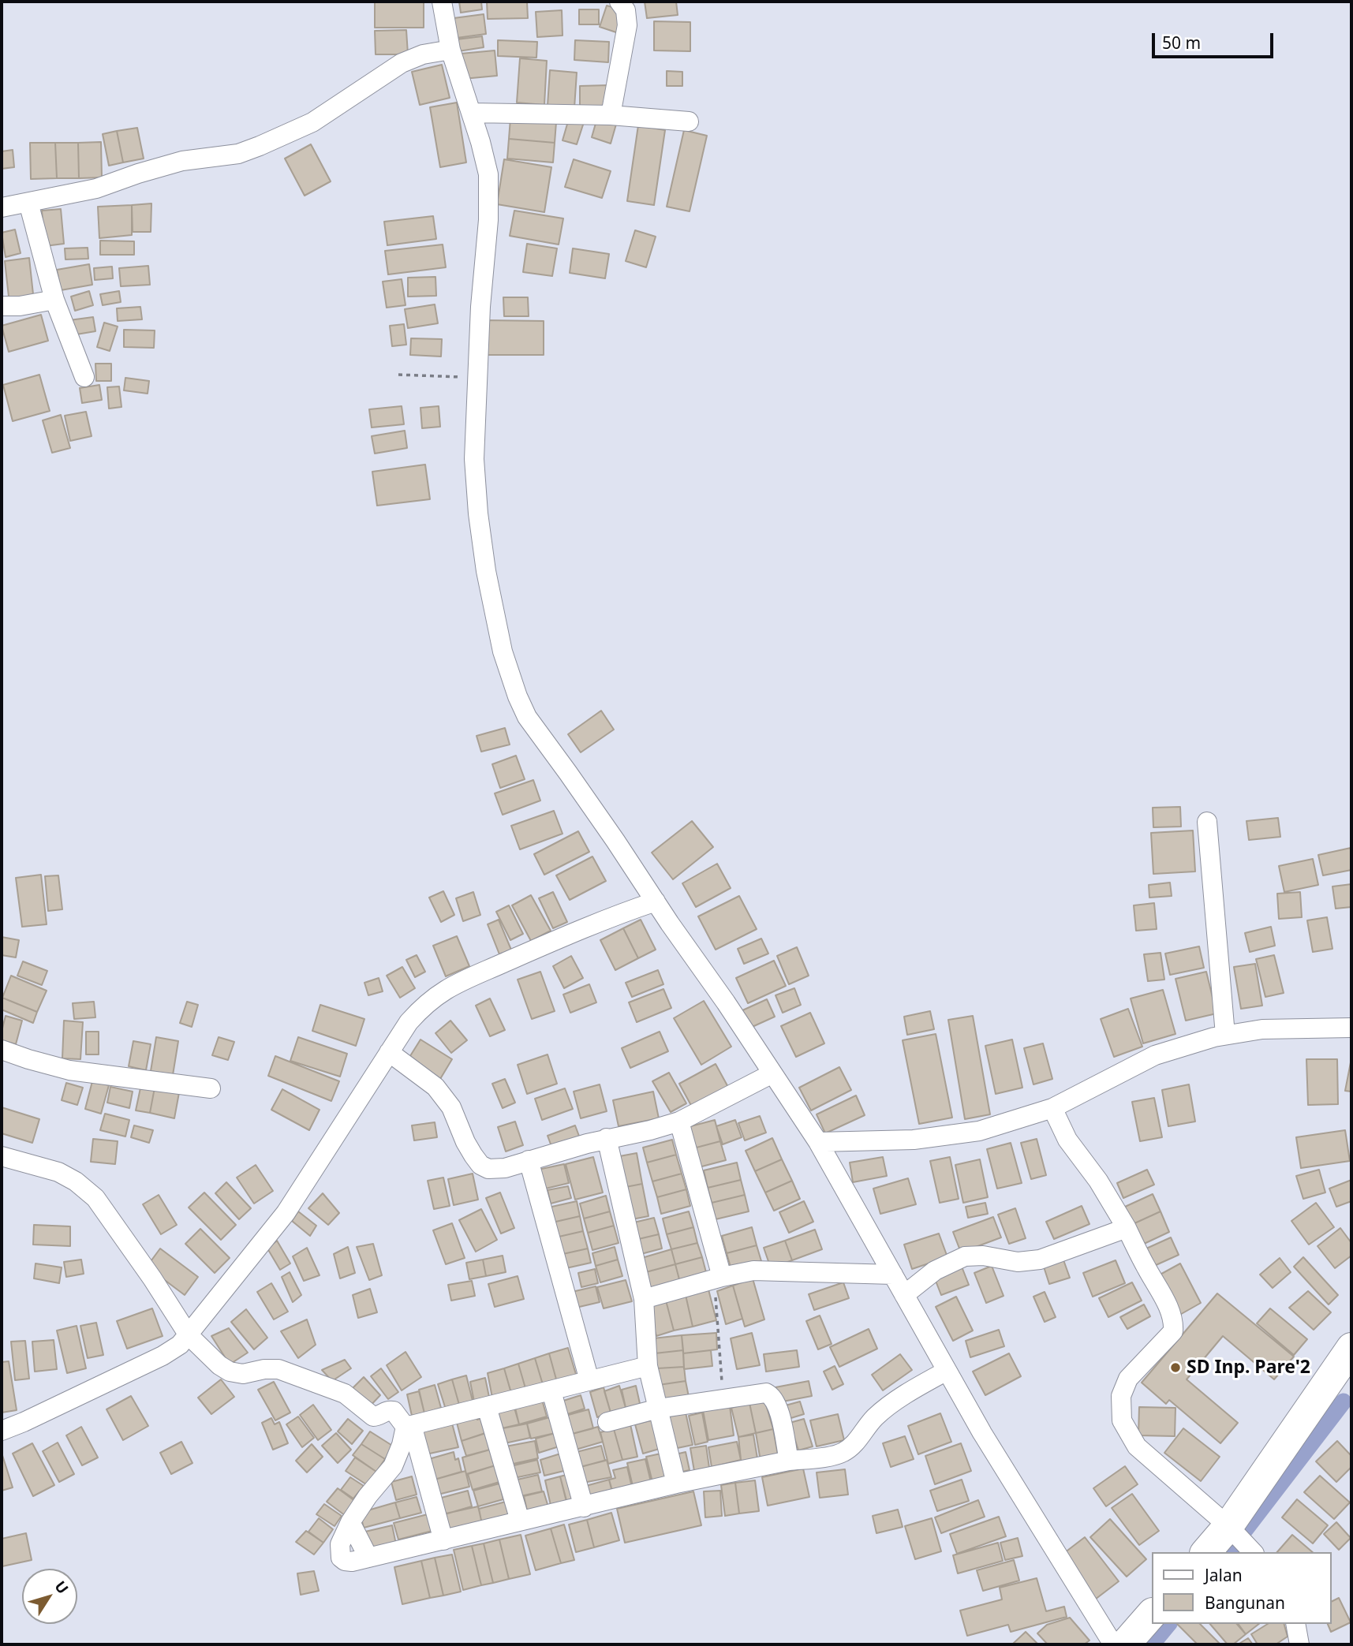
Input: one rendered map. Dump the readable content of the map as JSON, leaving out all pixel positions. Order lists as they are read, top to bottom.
{
  "places": ["SD Inp. Pare'2"],
  "legend": ["Jalan", "Bangunan"],
  "scale_bar": "50 m",
  "north": "top right"
}
